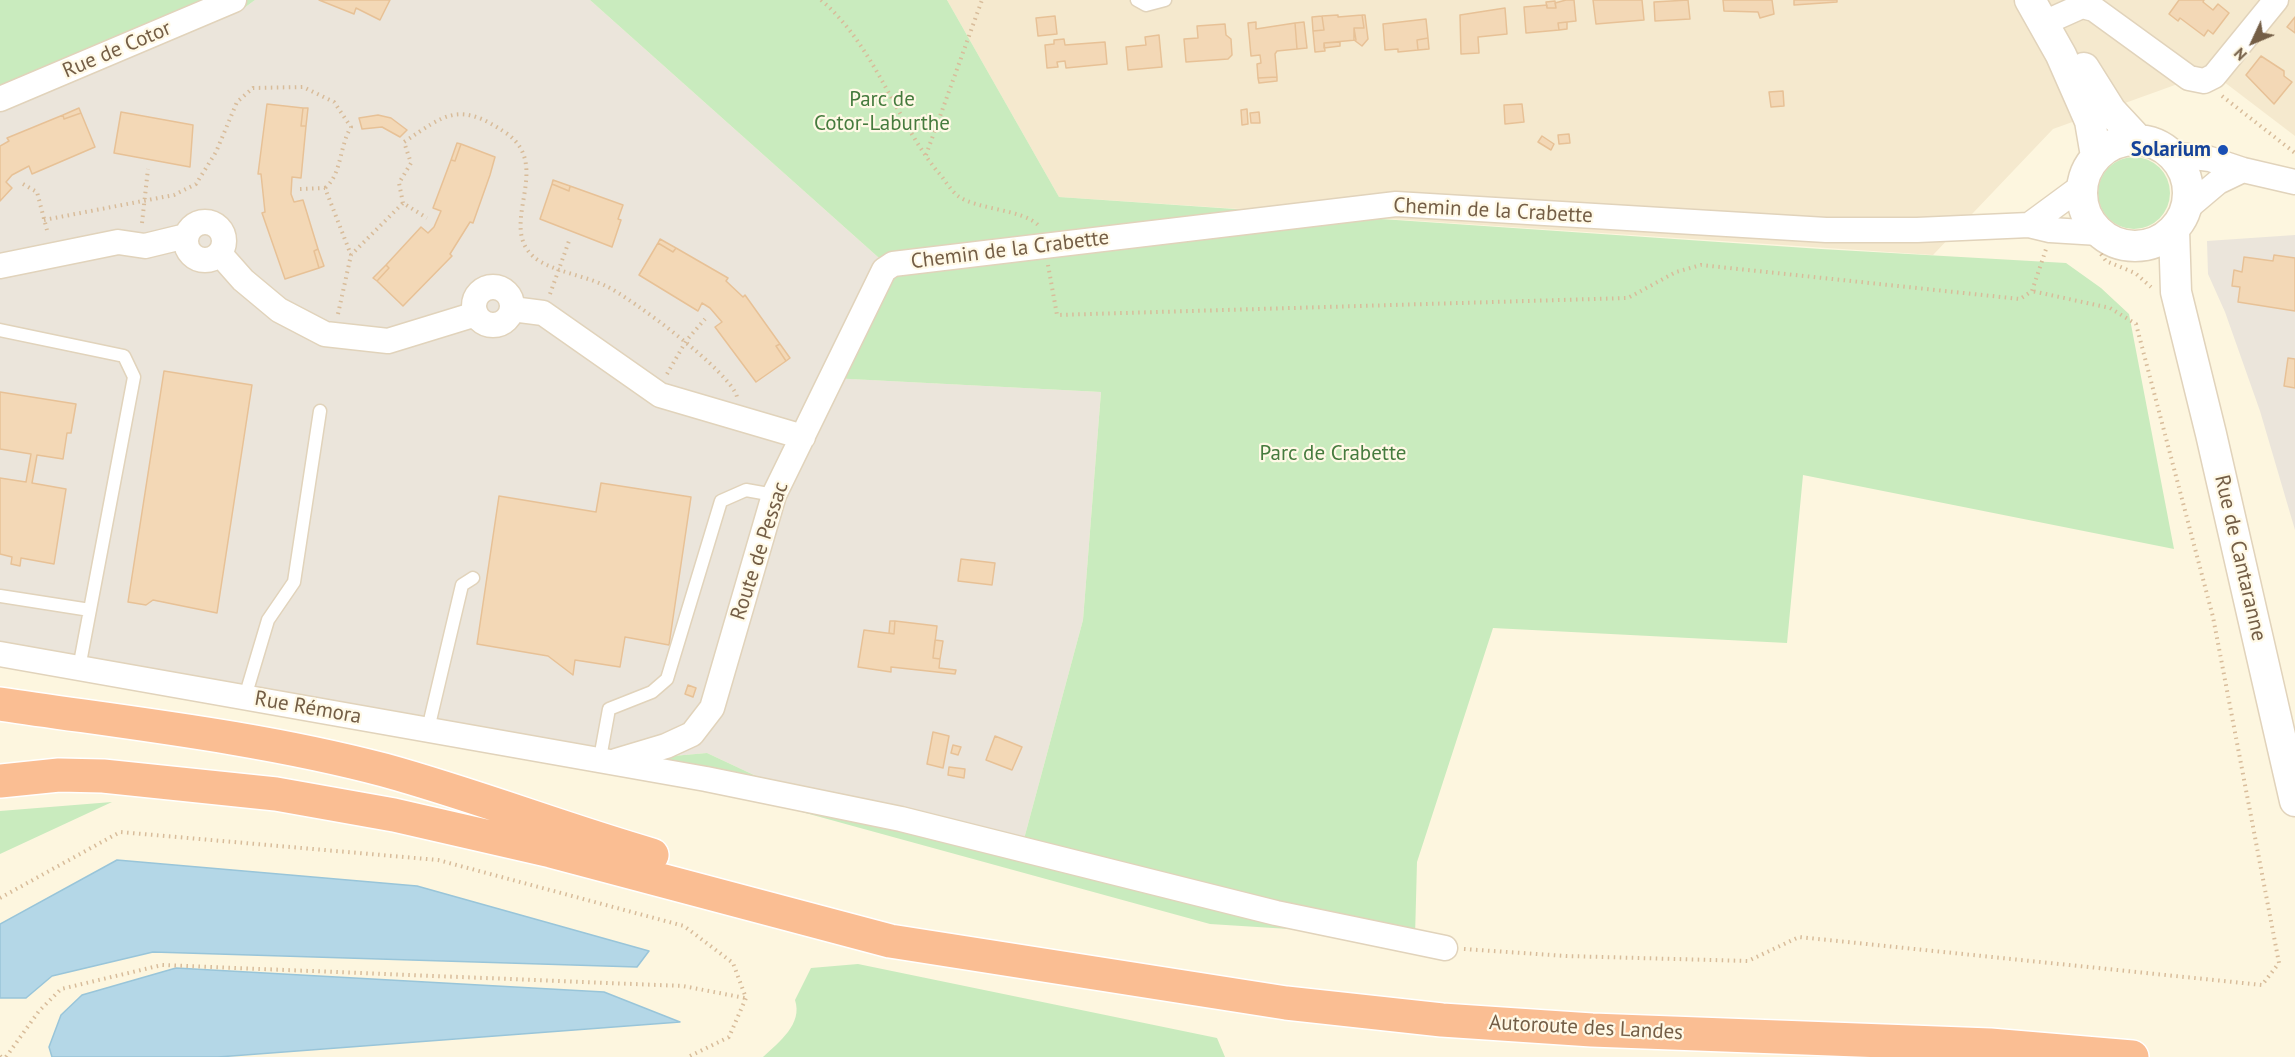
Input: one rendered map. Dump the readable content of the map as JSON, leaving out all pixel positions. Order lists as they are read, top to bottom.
{
  "streets": {
    "highway": ["Autoroute des Landes"],
    "street": [
      "Rue de Cotor",
      "Chemin de la Crabette",
      "Route de Pessac",
      "Rue de Cantaranne",
      "Rue Rémora"
    ]
  },
  "crossings": [
    ["Chemin de la Crabette", "Route de Pessac"],
    ["Chemin de la Crabette", "Rue de Cantaranne"],
    ["Route de Pessac", "Rue Rémora"]
  ],
  "parks": ["Parc de Cotor-Laburthe", "Parc de Crabette"],
  "places": ["Solarium"],
  "north": "bottom left"
}
